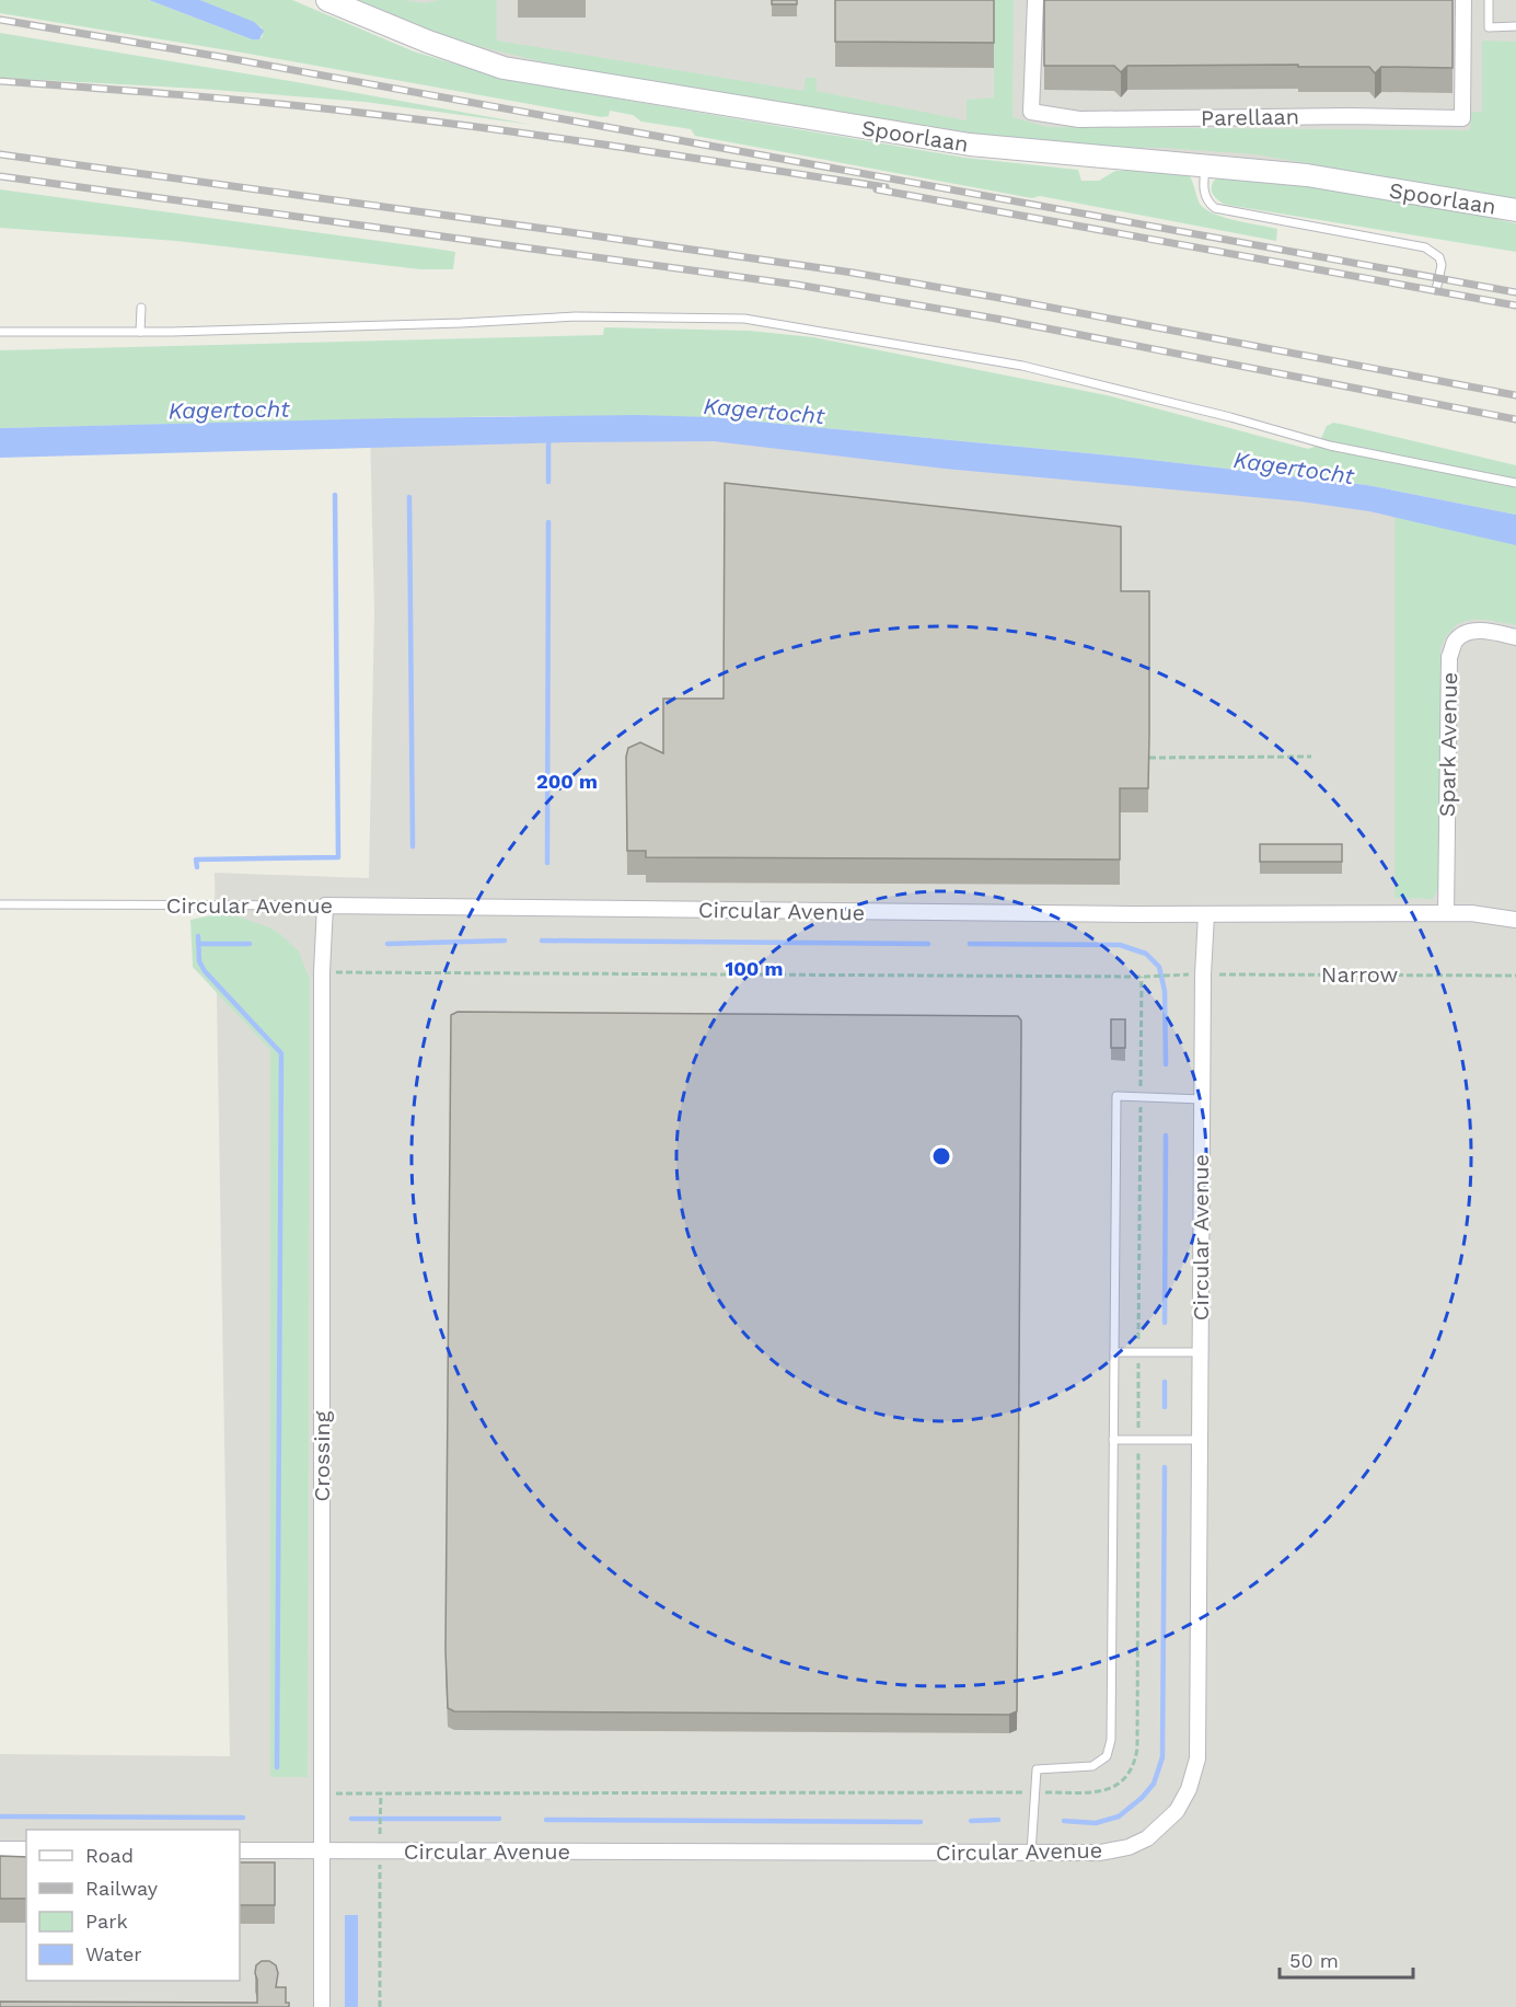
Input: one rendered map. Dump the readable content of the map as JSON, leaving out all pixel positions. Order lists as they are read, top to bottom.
{
  "streets": {
    "main road": ["Spoorlaan"],
    "street": [
      "Parellaan",
      "Spark Avenue",
      "Circular Avenue",
      "Crossing"
    ],
    "path": ["Narrow"]
  },
  "crossings": [
    ["Circular Avenue", "Narrow"],
    ["Circular Avenue", "Crossing"]
  ],
  "water": ["Kagertocht"],
  "legend": [
    "Road",
    "Railway",
    "Park",
    "Water"
  ],
  "scale_bar": "50 m",
  "rings": ["200 m", "100 m"]
}
